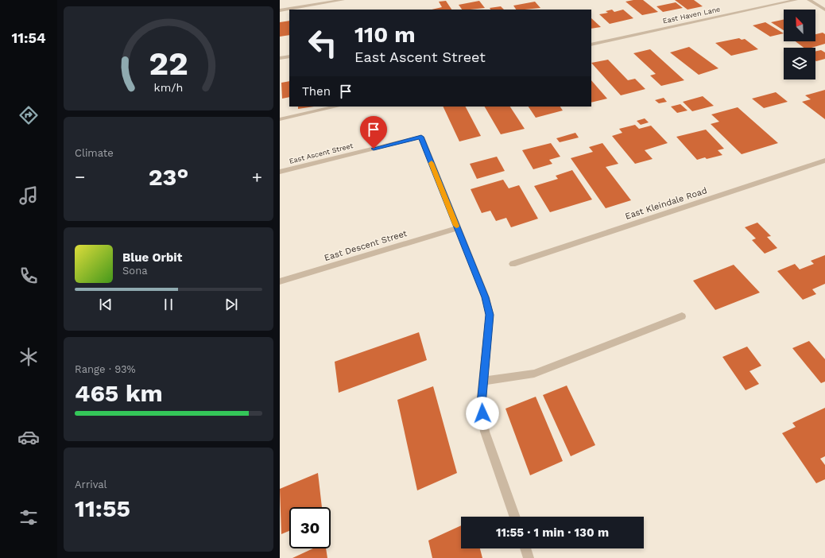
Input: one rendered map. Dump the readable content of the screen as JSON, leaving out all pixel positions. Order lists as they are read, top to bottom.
{
  "streets": {
    "street": [
      "East Haven Lane",
      "East Ascent Street",
      "East Kleindale Road",
      "East Descent Street"
    ]
  },
  "crossings": [
    ["East Ascent Street", "East Descent Street"]
  ],
  "north": "top left",
  "page": {
    "tabs": "11:54",
    "turn": ["110 m", "East Ascent Street"],
    "then": "Then",
    "tile": [
      "Climate",
      ["Range · 93%", "465 km"],
      ["Arrival", "11:55"]
    ],
    "heat": ["−", "23°", "+"],
    "song": ["Blue Orbit", "Sona"],
    "limit": "30",
    "trip": "11:55 · 1 min · 130 m",
    "gauge": ["22", "km/h"]
  }
}
